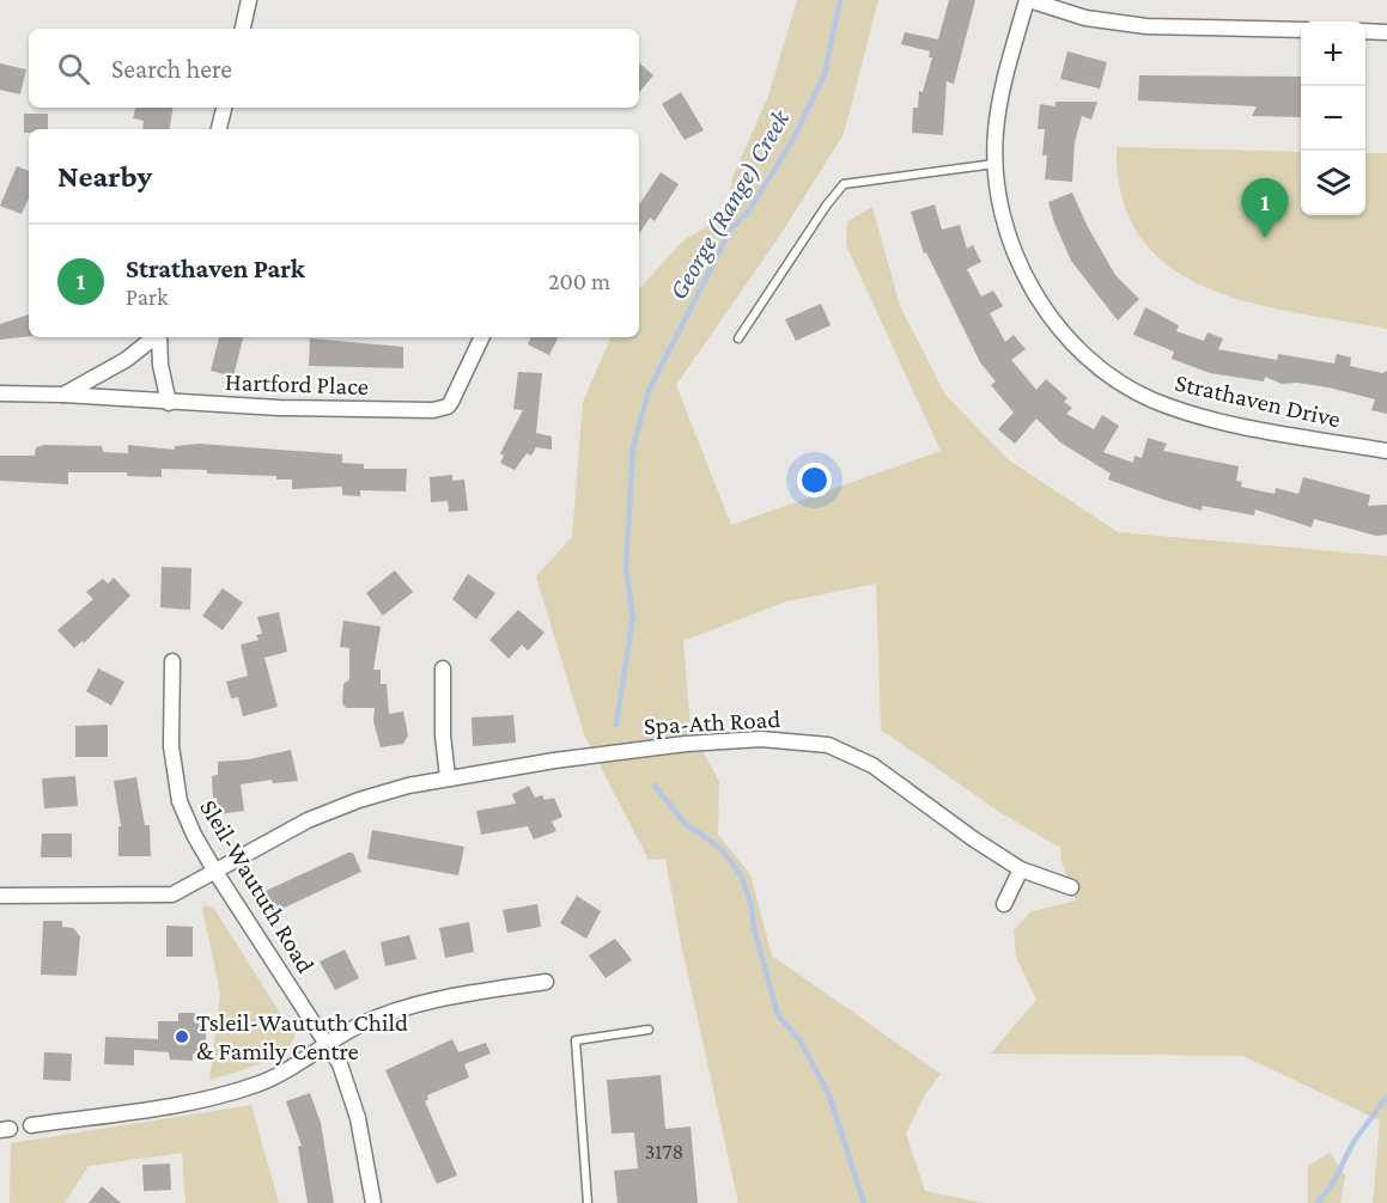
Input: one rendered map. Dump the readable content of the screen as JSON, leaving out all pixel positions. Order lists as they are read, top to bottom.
{
  "streets": {
    "street": [
      "Hartford Place",
      "Strathaven Drive",
      "Spa-Ath Road",
      "Sleil-Waututh Road"
    ]
  },
  "crossings": [
    ["Spa-Ath Road", "Sleil-Waututh Road"]
  ],
  "water": ["George (Range) Creek"],
  "places": ["Tsleil-Waututh Child & Family Centre"],
  "house_numbers": ["3178"],
  "page": {
    "map_buttons": ["+", "−"],
    "search": "Search here",
    "heading": "Nearby",
    "pins": "1",
    "list": [
      {
        "mark": "1",
        "name": "Strathaven Park",
        "note": "Park",
        "value": "200 m"
      }
    ]
  }
}
